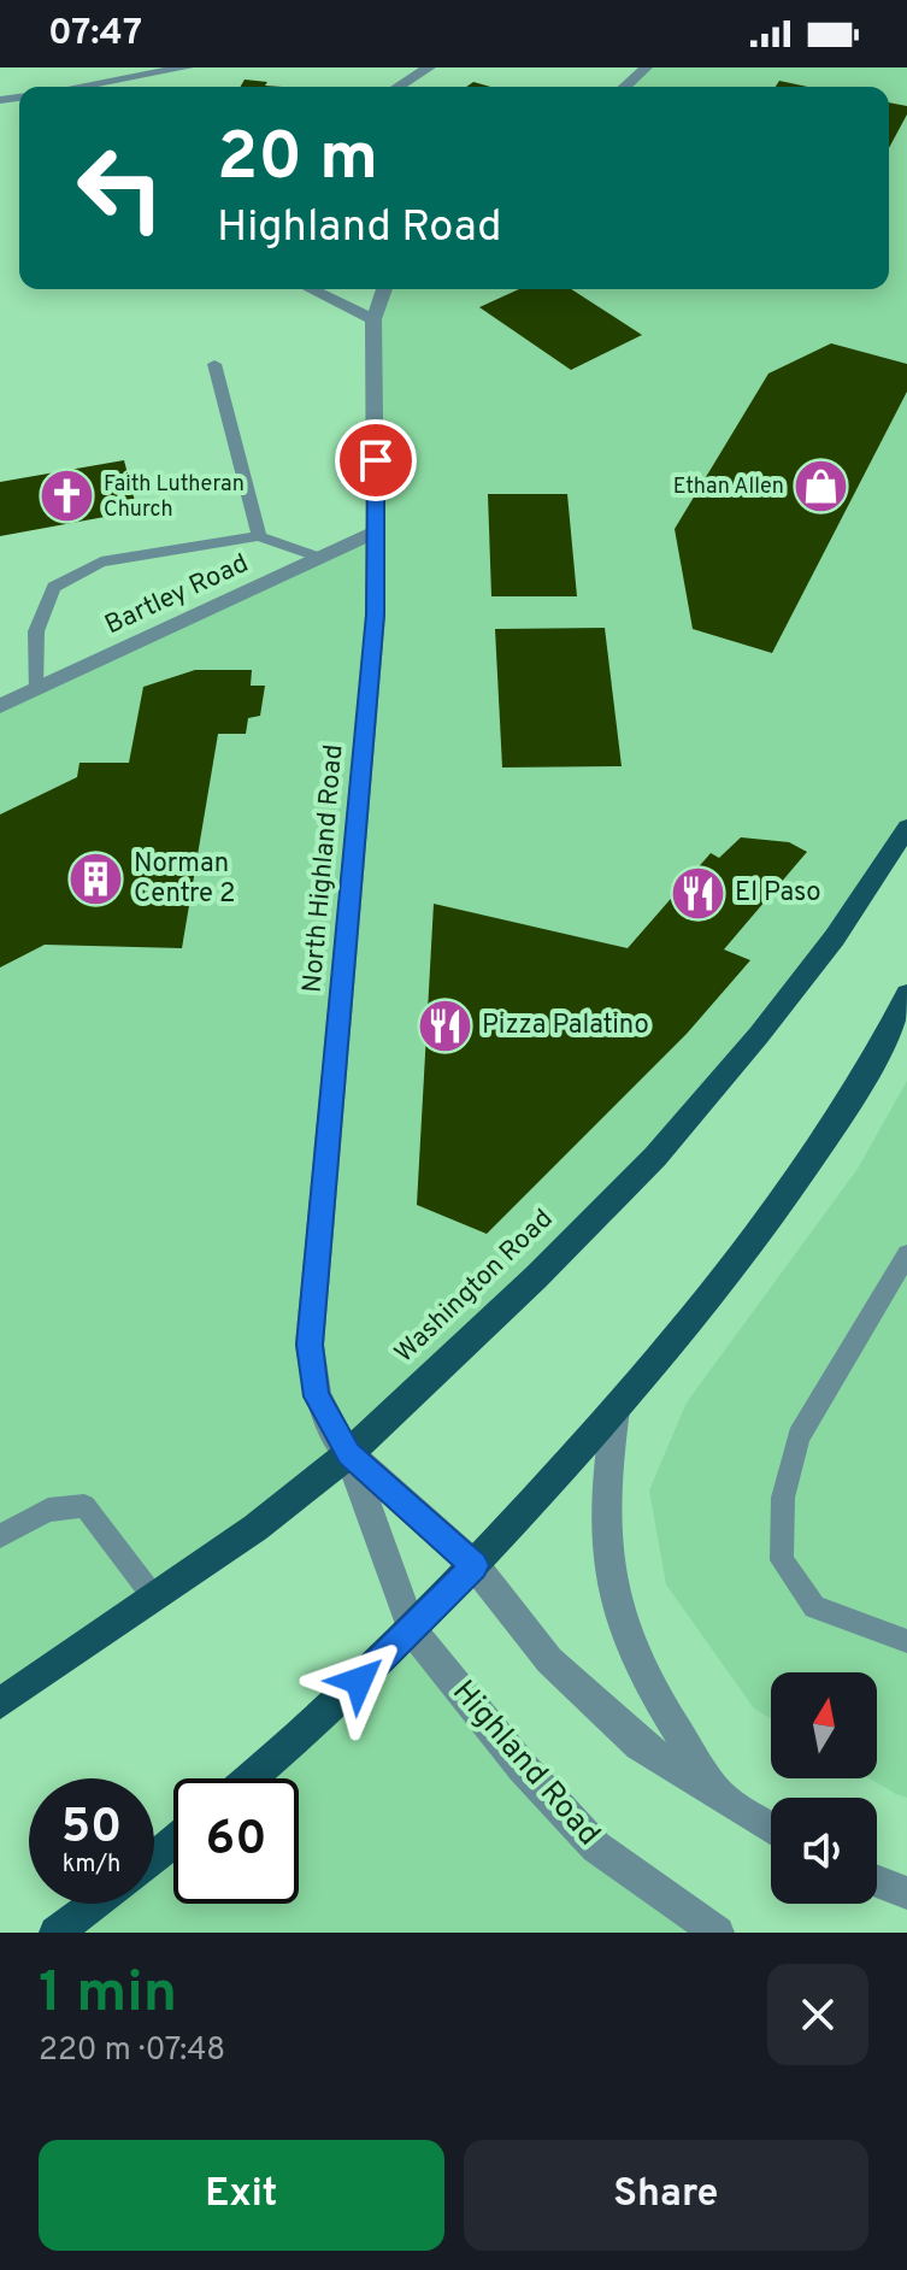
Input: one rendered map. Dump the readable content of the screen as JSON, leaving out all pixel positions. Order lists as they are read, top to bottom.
{
  "streets": {
    "main road": ["Washington Road"],
    "street": ["Bartley Road", "North Highland Road", "Highland Road"]
  },
  "crossings": [
    ["Bartley Road", "North Highland Road"],
    ["North Highland Road", "Washington Road"],
    ["North Highland Road", "Highland Road"],
    ["Washington Road", "Highland Road"]
  ],
  "places": {
    "shop": ["Ethan Allen"],
    "church": ["Faith Lutheran Church"],
    "building": ["Norman Centre 2"],
    "restaurant": ["El Paso", "Pizza Palatino"]
  },
  "north": "top",
  "page": {
    "status": "07:47",
    "turn": ["20 m", "Highland Road"],
    "speed": "50 km/h",
    "limit": "60",
    "heading": ["1 min", "220 m · 07:48"],
    "buttons": ["Exit", "Share"]
  }
}
